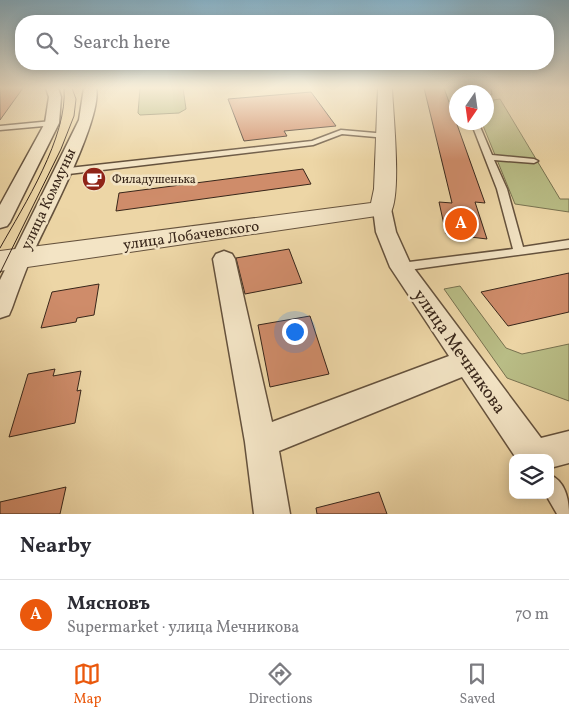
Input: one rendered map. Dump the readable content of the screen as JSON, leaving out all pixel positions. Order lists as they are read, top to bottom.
{
  "streets": {
    "street": ["улица Коммуны", "улица Лобачевского", "улица Мечникова"]
  },
  "crossings": [
    ["улица Коммуны", "улица Лобачевского"],
    ["улица Лобачевского", "улица Мечникова"]
  ],
  "places": {
    "cafe": ["Филадушенька"]
  },
  "north": "bottom",
  "page": {
    "search": "Search here",
    "pins": "A",
    "heading": "Nearby",
    "list": [
      {
        "mark": "A",
        "name": "Мясновъ",
        "note": "Supermarket · улица Мечникова",
        "value": "70 m"
      }
    ],
    "nav": ["Map", "Directions", "Saved"]
  }
}
